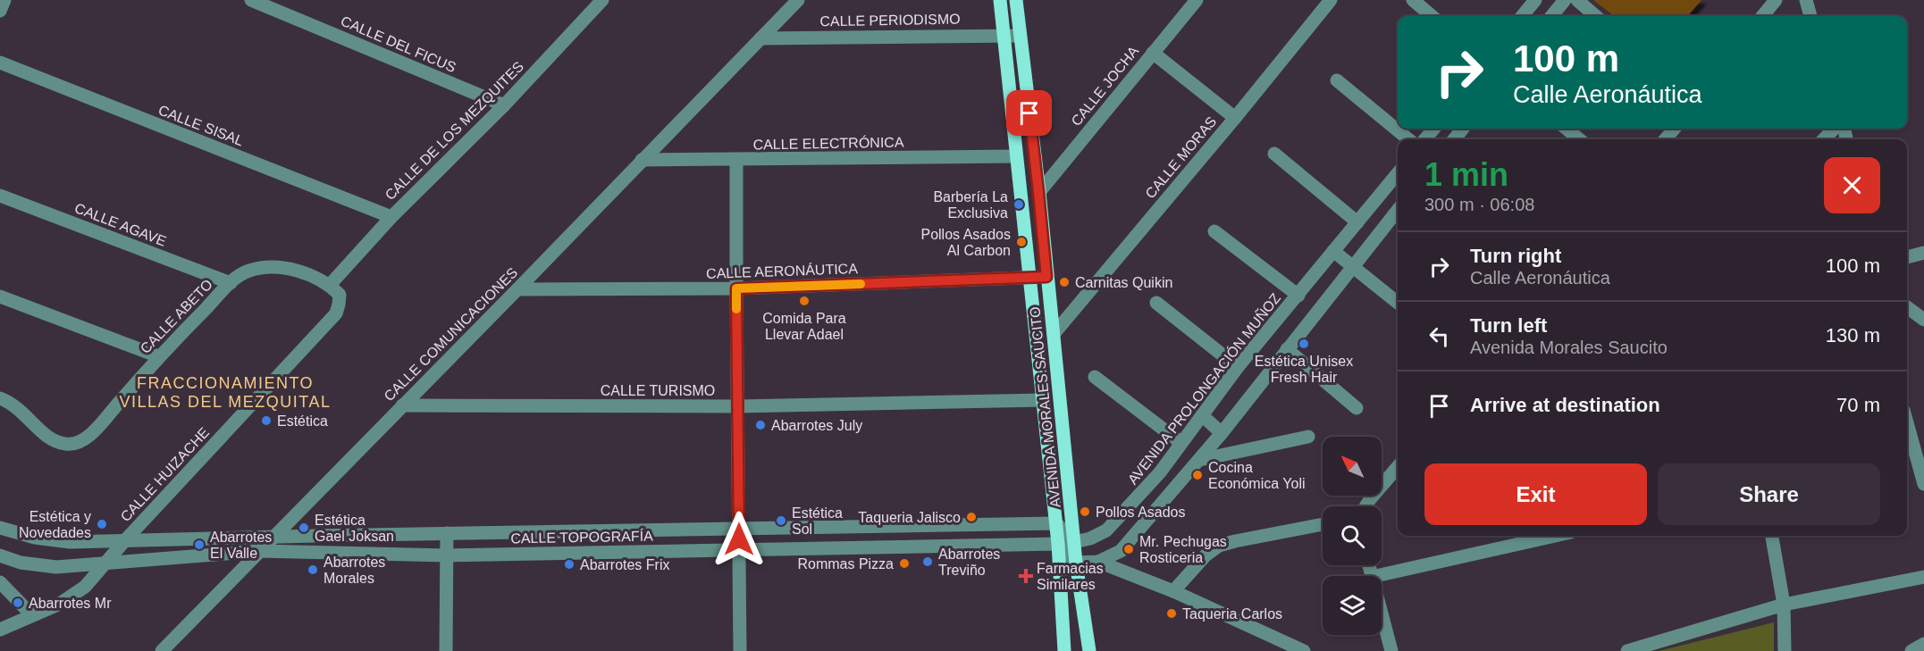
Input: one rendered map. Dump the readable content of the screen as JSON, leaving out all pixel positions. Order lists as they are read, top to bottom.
{
  "streets": {
    "main road": ["AVENIDA MORALES SAUCITO"],
    "street": [
      "CALLE PERIODISMO",
      "CALLE DEL FICUS",
      "CALLE JOCHA",
      "CALLE SISAL",
      "CALLE DE LOS MEZQUITES",
      "CALLE ELECTRÓNICA",
      "CALLE MORAS",
      "CALLE AGAVE",
      "CALLE AERONÁUTICA",
      "CALLE ABETO",
      "CALLE COMUNICACIONES",
      "AVENIDA PROLONGACIÓN MUÑOZ",
      "CALLE TURISMO",
      "CALLE HUIZACHE",
      "CALLE TOPOGRAFÍA"
    ]
  },
  "crossings": [
    ["CALLE PERIODISMO", "CALLE COMUNICACIONES"],
    ["CALLE PERIODISMO", "AVENIDA MORALES SAUCITO"],
    ["CALLE DEL FICUS", "CALLE DE LOS MEZQUITES"],
    ["CALLE JOCHA", "AVENIDA MORALES SAUCITO"],
    ["CALLE SISAL", "CALLE DE LOS MEZQUITES"],
    ["CALLE DE LOS MEZQUITES", "CALLE ABETO"],
    ["CALLE DE LOS MEZQUITES", "CALLE HUIZACHE"],
    ["CALLE ELECTRÓNICA", "CALLE COMUNICACIONES"],
    ["CALLE ELECTRÓNICA", "AVENIDA MORALES SAUCITO"],
    ["CALLE MORAS", "AVENIDA MORALES SAUCITO"],
    ["CALLE AGAVE", "CALLE ABETO"],
    ["CALLE AERONÁUTICA", "CALLE COMUNICACIONES"],
    ["CALLE AERONÁUTICA", "AVENIDA MORALES SAUCITO"],
    ["CALLE ABETO", "CALLE HUIZACHE"],
    ["CALLE COMUNICACIONES", "CALLE TURISMO"],
    ["CALLE COMUNICACIONES", "CALLE TOPOGRAFÍA"],
    ["AVENIDA PROLONGACIÓN MUÑOZ", "AVENIDA MORALES SAUCITO"],
    ["CALLE TURISMO", "AVENIDA MORALES SAUCITO"],
    ["AVENIDA MORALES SAUCITO", "CALLE TOPOGRAFÍA"],
    ["CALLE HUIZACHE", "CALLE TOPOGRAFÍA"]
  ],
  "districts": ["FRACCIONAMIENTO VILLAS DEL MEZQUITAL"],
  "places": {
    "other": [
      "Barbería La Exclusiva",
      "Pollos Asados Al Carbon",
      "Carnitas Quikin",
      "Comida Para Llevar Adael",
      "Estética Unisex Fresh Hair",
      "Estética",
      "Abarrotes July",
      "Cocina Económica Yoli",
      "Pollos Asados",
      "Taqueria Jalisco",
      "Estética Sol",
      "Estética y Novedades",
      "Estética Gael Joksan",
      "Abarrotes El Valle",
      "Mr. Pechugas Rosticeria",
      "Abarrotes Treviño",
      "Rommas Pizza",
      "Abarrotes Frix",
      "Abarrotes Morales",
      "Abarrotes Mr",
      "Taqueria Carlos"
    ],
    "health": ["Farmacias Similares"]
  },
  "north": "top left",
  "page": {
    "turn": ["100 m", "Calle Aeronáutica"],
    "heading": ["1 min", "300 m · 06:08"],
    "list": [
      {
        "name": "Turn right",
        "note": "Calle Aeronáutica",
        "value": "100 m"
      },
      {
        "name": "Turn left",
        "note": "Avenida Morales Saucito",
        "value": "130 m"
      },
      {
        "name": "Arrive at destination",
        "value": "70 m"
      }
    ],
    "buttons": ["Exit", "Share"]
  }
}
